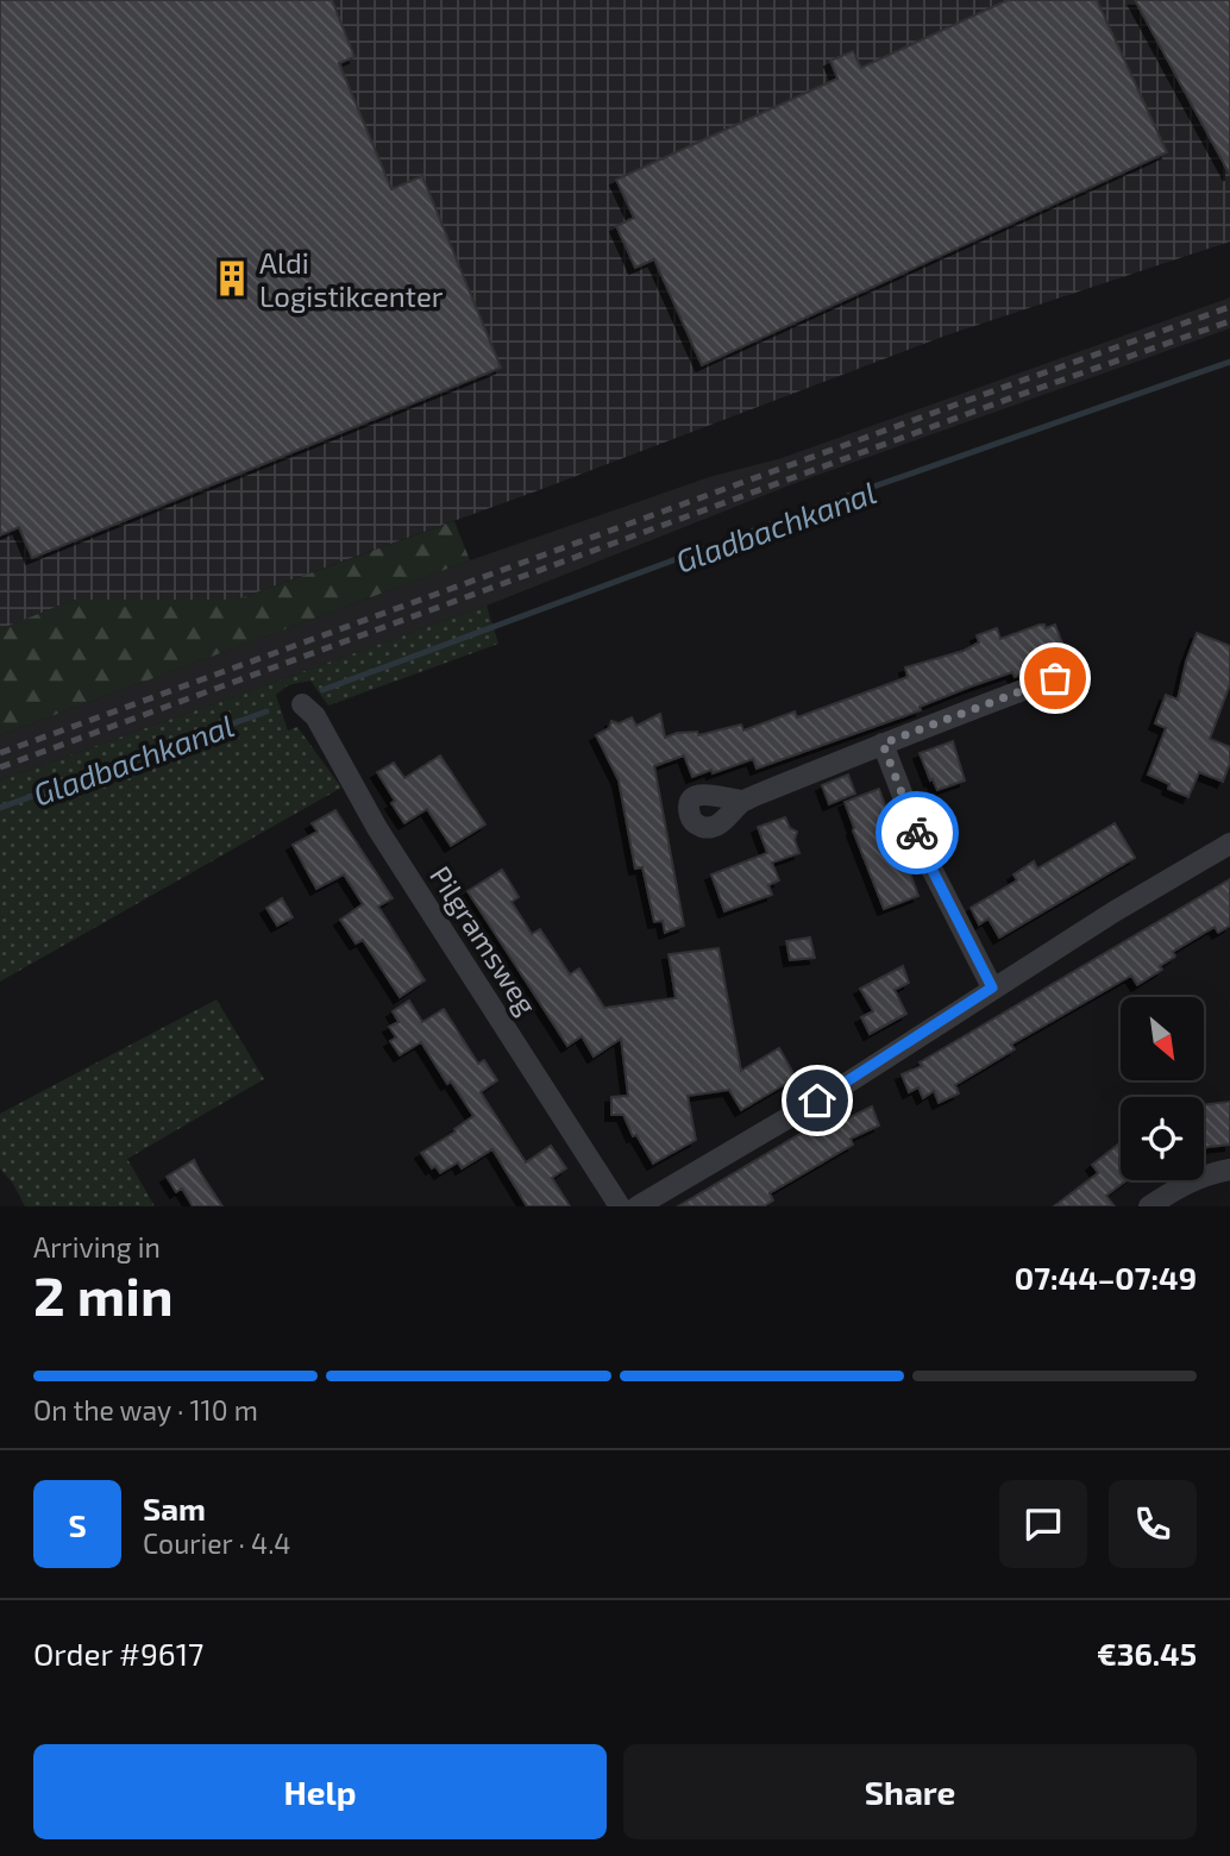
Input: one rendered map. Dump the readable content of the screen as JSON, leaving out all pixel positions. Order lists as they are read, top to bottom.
{
  "streets": {
    "street": ["Pilgramsweg"]
  },
  "water": ["Gladbachkanal"],
  "places": {
    "building": ["Aldi Logistikcenter"]
  },
  "north": "bottom right",
  "page": {
    "heading": ["2 min", "Arriving in", "07:44–07:49"],
    "panel": [
      "Sam",
      "Courier · 4.4",
      "Order #9617",
      "€36.45"
    ],
    "bar": "On the way · 110 m",
    "round": "S",
    "buttons": ["Help", "Share"]
  }
}
